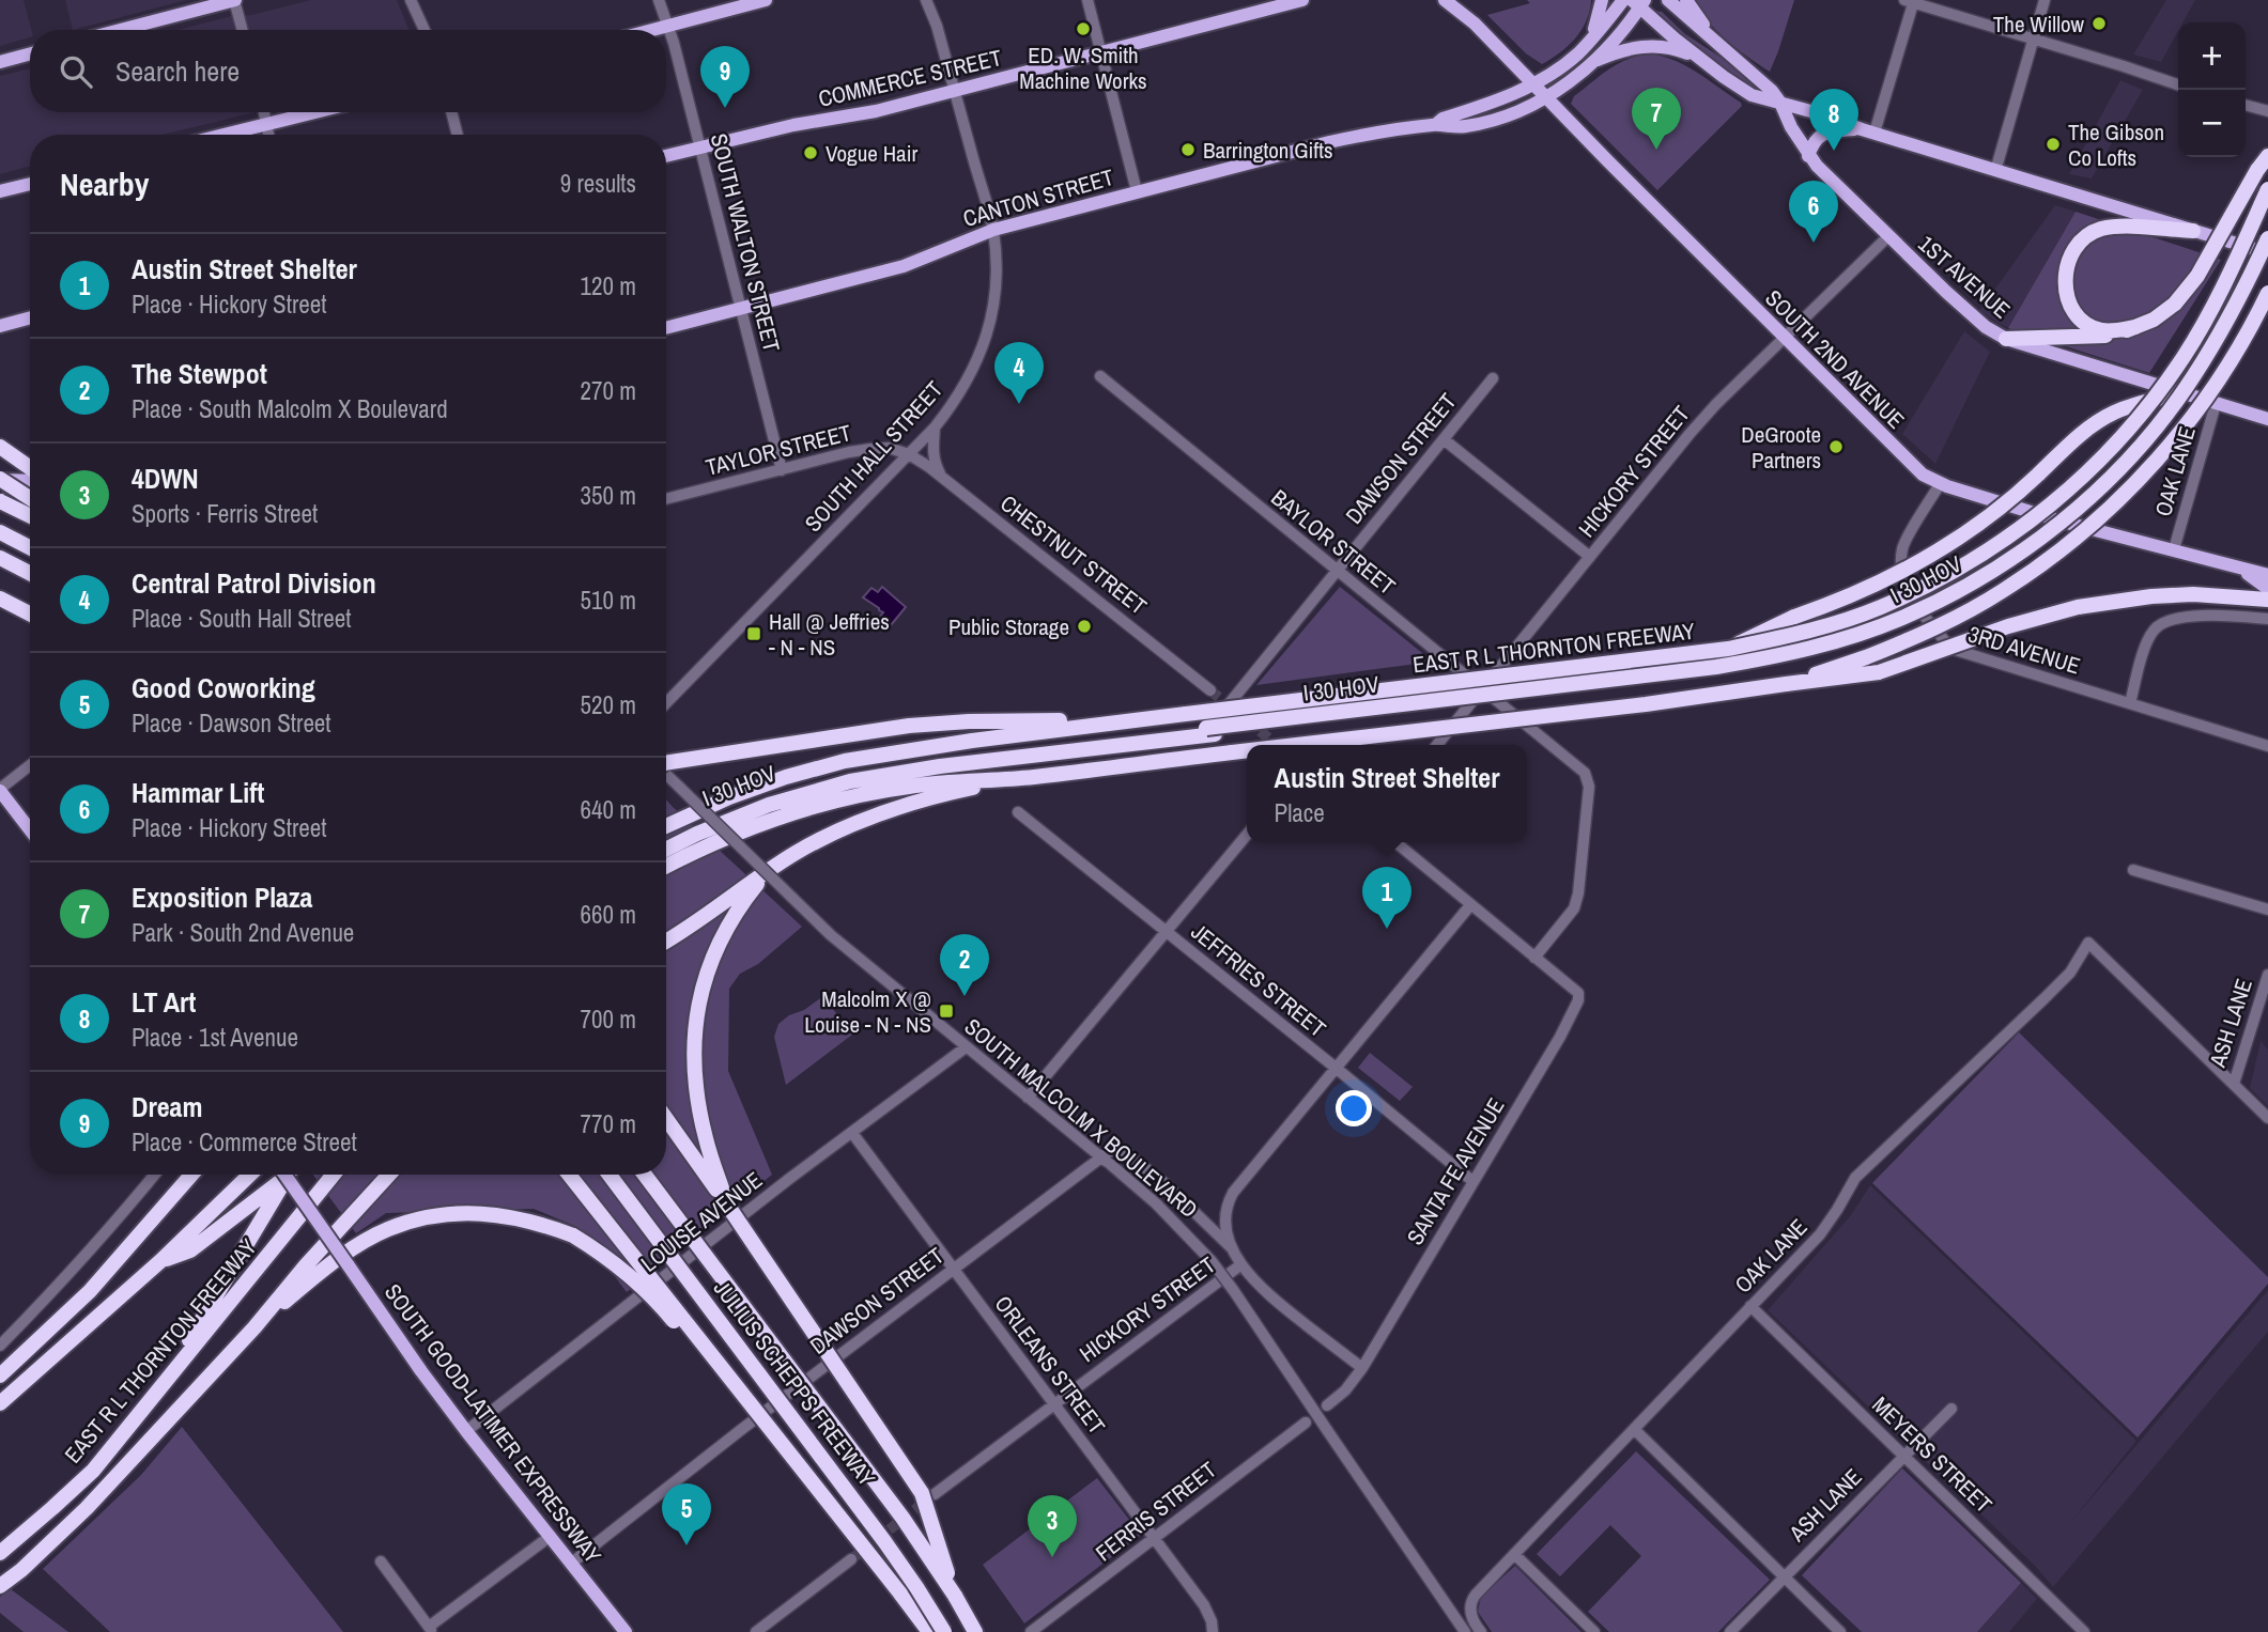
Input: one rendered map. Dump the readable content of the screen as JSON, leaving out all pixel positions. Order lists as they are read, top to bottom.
{
  "streets": {
    "highway": ["I 30 HOV", "EAST R L THORNTON FREEWAY", "JULIUS SCHEPPS FREEWAY"],
    "main road": [
      "COMMERCE STREET",
      "CANTON STREET",
      "1ST AVENUE",
      "SOUTH 2ND AVENUE",
      "SOUTH GOOD-LATIMER EXPRESSWAY"
    ],
    "street": [
      "SOUTH WALTON STREET",
      "TAYLOR STREET",
      "SOUTH HALL STREET",
      "DAWSON STREET",
      "HICKORY STREET",
      "OAK LANE",
      "BAYLOR STREET",
      "CHESTNUT STREET",
      "3RD AVENUE",
      "JEFFRIES STREET",
      "ASH LANE",
      "SOUTH MALCOLM X BOULEVARD",
      "SANTA FE AVENUE",
      "LOUISE AVENUE",
      "ORLEANS STREET",
      "MEYERS STREET",
      "FERRIS STREET"
    ]
  },
  "crossings": [
    ["COMMERCE STREET", "SOUTH WALTON STREET"],
    ["COMMERCE STREET", "SOUTH HALL STREET"],
    ["CANTON STREET", "SOUTH WALTON STREET"],
    ["CANTON STREET", "SOUTH 2ND AVENUE"],
    ["CANTON STREET", "SOUTH HALL STREET"],
    ["SOUTH WALTON STREET", "TAYLOR STREET"],
    ["1ST AVENUE", "HICKORY STREET"],
    ["1ST AVENUE", "OAK LANE"],
    ["SOUTH 2ND AVENUE", "HICKORY STREET"],
    ["SOUTH 2ND AVENUE", "OAK LANE"],
    ["SOUTH 2ND AVENUE", "3RD AVENUE"],
    ["TAYLOR STREET", "SOUTH HALL STREET"],
    ["TAYLOR STREET", "CHESTNUT STREET"],
    ["SOUTH HALL STREET", "CHESTNUT STREET"],
    ["DAWSON STREET", "BAYLOR STREET"],
    ["DAWSON STREET", "SOUTH MALCOLM X BOULEVARD"],
    ["DAWSON STREET", "ORLEANS STREET"],
    ["DAWSON STREET", "SOUTH GOOD-LATIMER EXPRESSWAY"],
    ["HICKORY STREET", "BAYLOR STREET"],
    ["HICKORY STREET", "JEFFRIES STREET"],
    ["HICKORY STREET", "ORLEANS STREET"],
    ["OAK LANE", "ASH LANE"],
    ["OAK LANE", "MEYERS STREET"],
    ["BAYLOR STREET", "SANTA FE AVENUE"],
    ["JEFFRIES STREET", "SANTA FE AVENUE"],
    ["ASH LANE", "MEYERS STREET"],
    ["SOUTH MALCOLM X BOULEVARD", "LOUISE AVENUE"],
    ["LOUISE AVENUE", "ORLEANS STREET"],
    ["LOUISE AVENUE", "SOUTH GOOD-LATIMER EXPRESSWAY"],
    ["ORLEANS STREET", "FERRIS STREET"]
  ],
  "places": {
    "other": [
      "The Willow",
      "ED. W. Smith Machine Works",
      "The Gibson Co Lofts",
      "Barrington Gifts",
      "Vogue Hair",
      "DeGroote Partners",
      "Public Storage"
    ],
    "transit": ["Hall @ Jeffries - N - NS", "Malcolm X @ Louise - N - NS"]
  },
  "page": {
    "map_buttons": ["+", "−"],
    "search": "Search here",
    "pins": [
      "9",
      "7",
      "8",
      "6",
      "4",
      "1",
      "2",
      "5",
      "3"
    ],
    "heading": ["Nearby", "9 results"],
    "list": [
      {
        "mark": "1",
        "name": "Austin Street Shelter",
        "note": "Place · Hickory Street",
        "value": "120 m"
      },
      {
        "mark": "2",
        "name": "The Stewpot",
        "note": "Place · South Malcolm X Boulevard",
        "value": "270 m"
      },
      {
        "mark": "3",
        "name": "4DWN",
        "note": "Sports · Ferris Street",
        "value": "350 m"
      },
      {
        "mark": "4",
        "name": "Central Patrol Division",
        "note": "Place · South Hall Street",
        "value": "510 m"
      },
      {
        "mark": "5",
        "name": "Good Coworking",
        "note": "Place · Dawson Street",
        "value": "520 m"
      },
      {
        "mark": "6",
        "name": "Hammar Lift",
        "note": "Place · Hickory Street",
        "value": "640 m"
      },
      {
        "mark": "7",
        "name": "Exposition Plaza",
        "note": "Park · South 2nd Avenue",
        "value": "660 m"
      },
      {
        "mark": "8",
        "name": "LT Art",
        "note": "Place · 1st Avenue",
        "value": "700 m"
      },
      {
        "mark": "9",
        "name": "Dream",
        "note": "Place · Commerce Street",
        "value": "770 m"
      }
    ],
    "popup": ["Austin Street Shelter", "Place"]
  }
}
